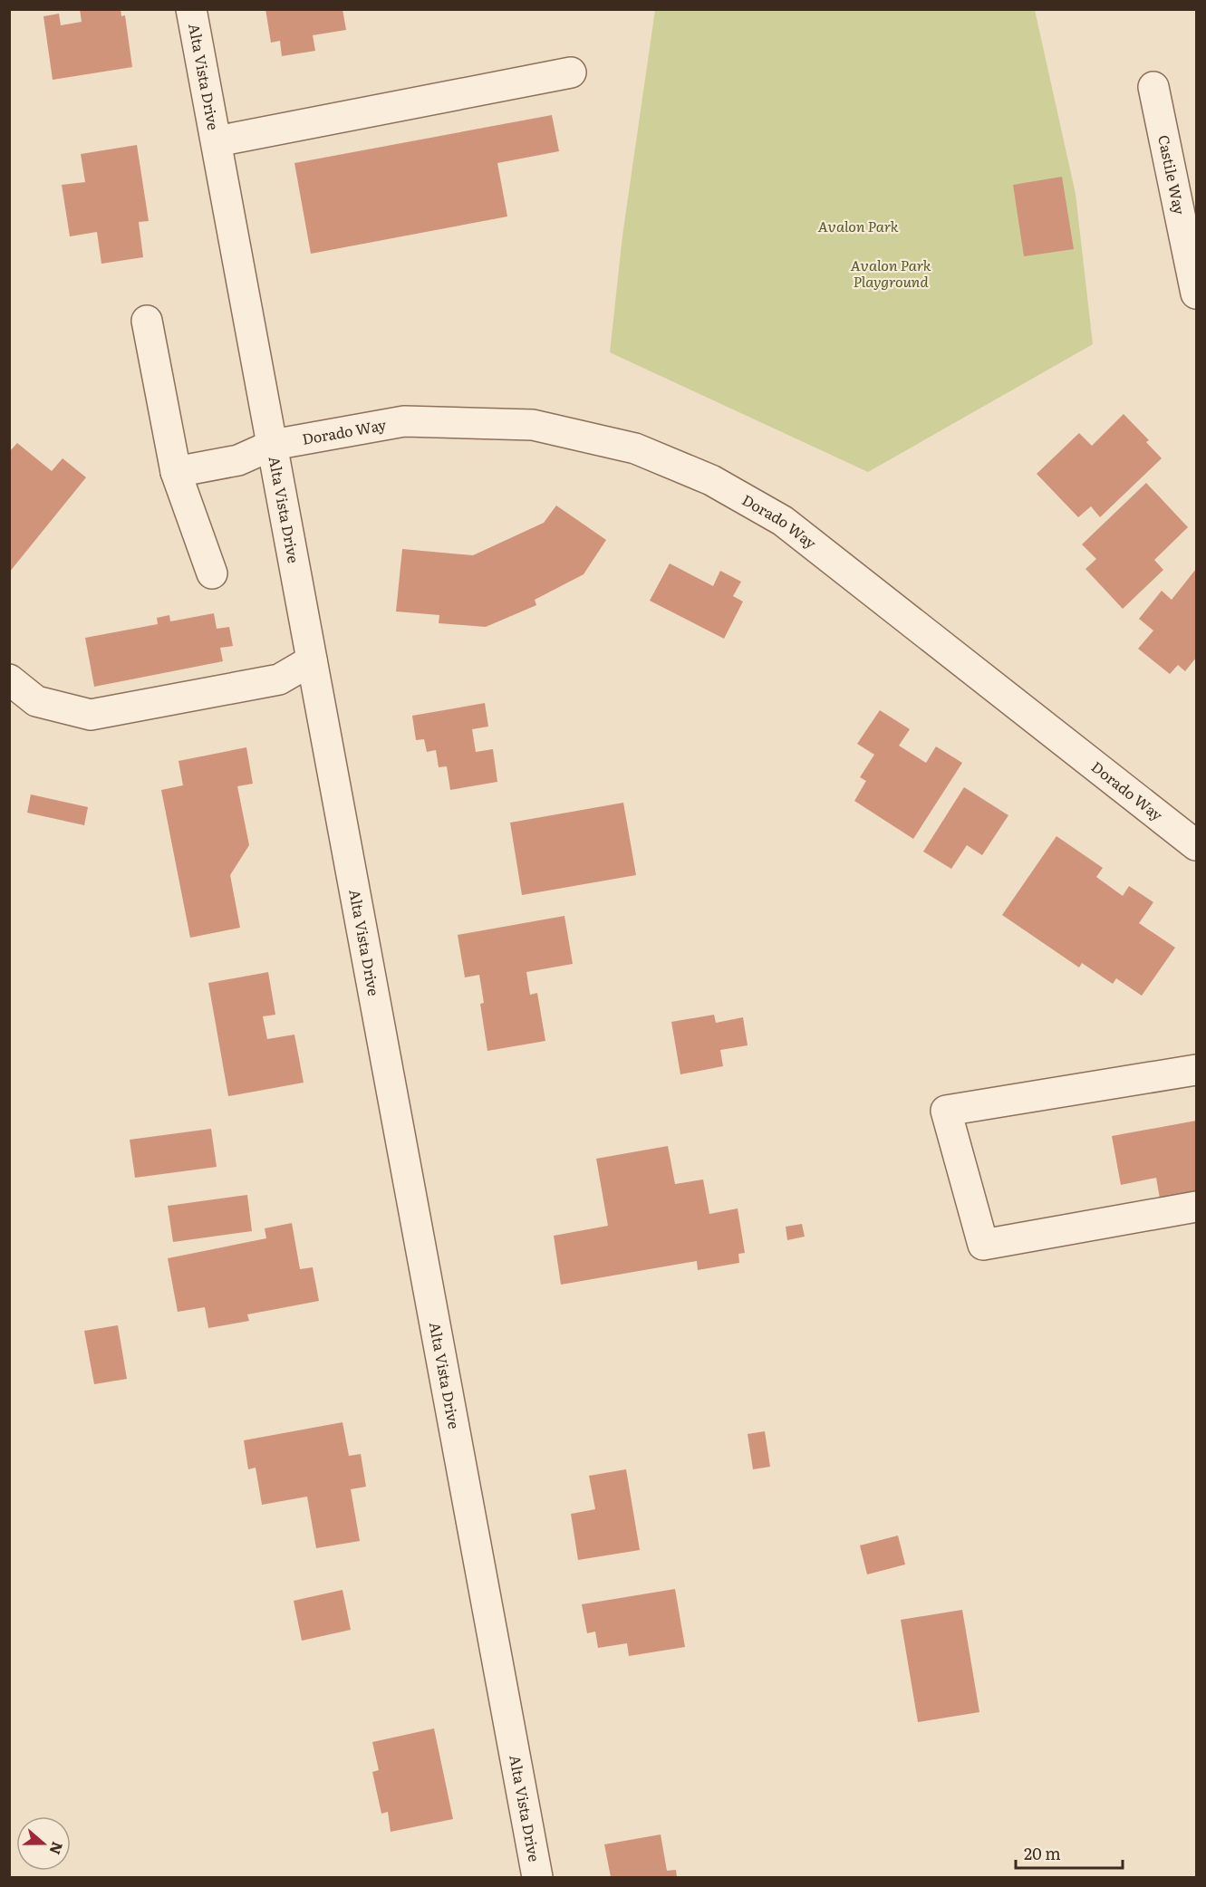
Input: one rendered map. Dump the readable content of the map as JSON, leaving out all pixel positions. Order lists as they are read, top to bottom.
{
  "streets": {
    "street": ["Alta Vista Drive", "Castile Way", "Dorado Way"]
  },
  "crossings": [
    ["Alta Vista Drive", "Dorado Way"]
  ],
  "parks": ["Avalon Park", "Avalon Park Playground"],
  "scale_bar": "20 m",
  "north": "right"
}
